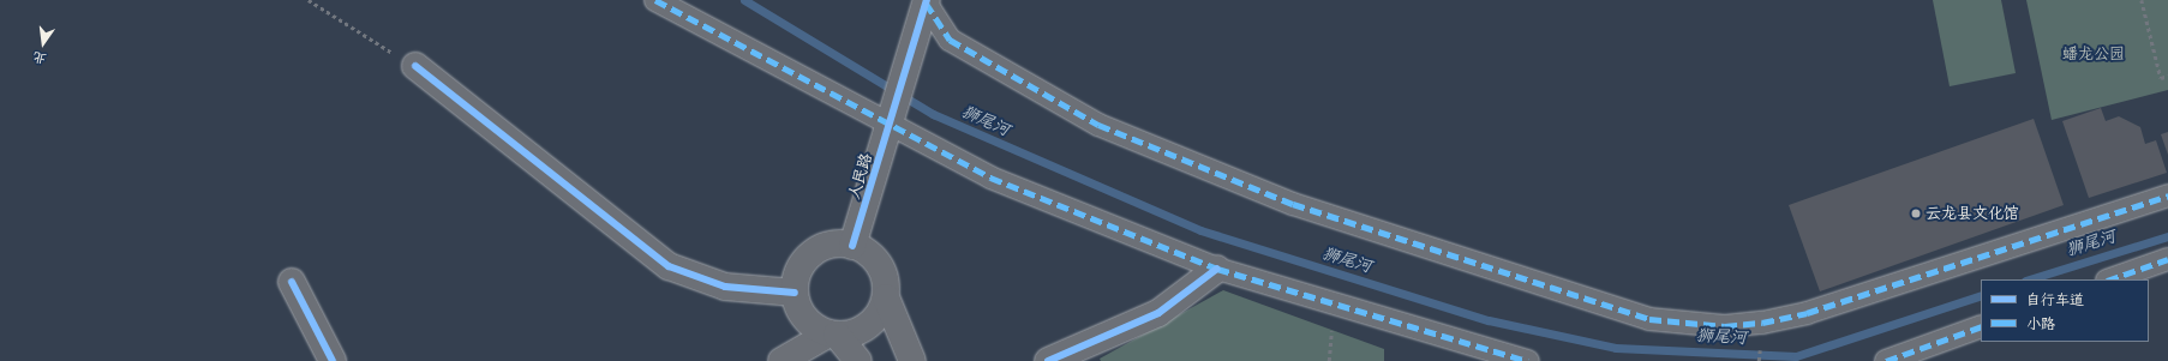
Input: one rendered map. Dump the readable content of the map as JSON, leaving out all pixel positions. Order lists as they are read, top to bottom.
{
  "streets": {
    "street": ["人民路"]
  },
  "water": ["狮尾河"],
  "parks": ["蟠龙公园"],
  "places": ["云龙县文化馆"],
  "legend": ["自行车道", "小路"],
  "north": "bottom"
}
